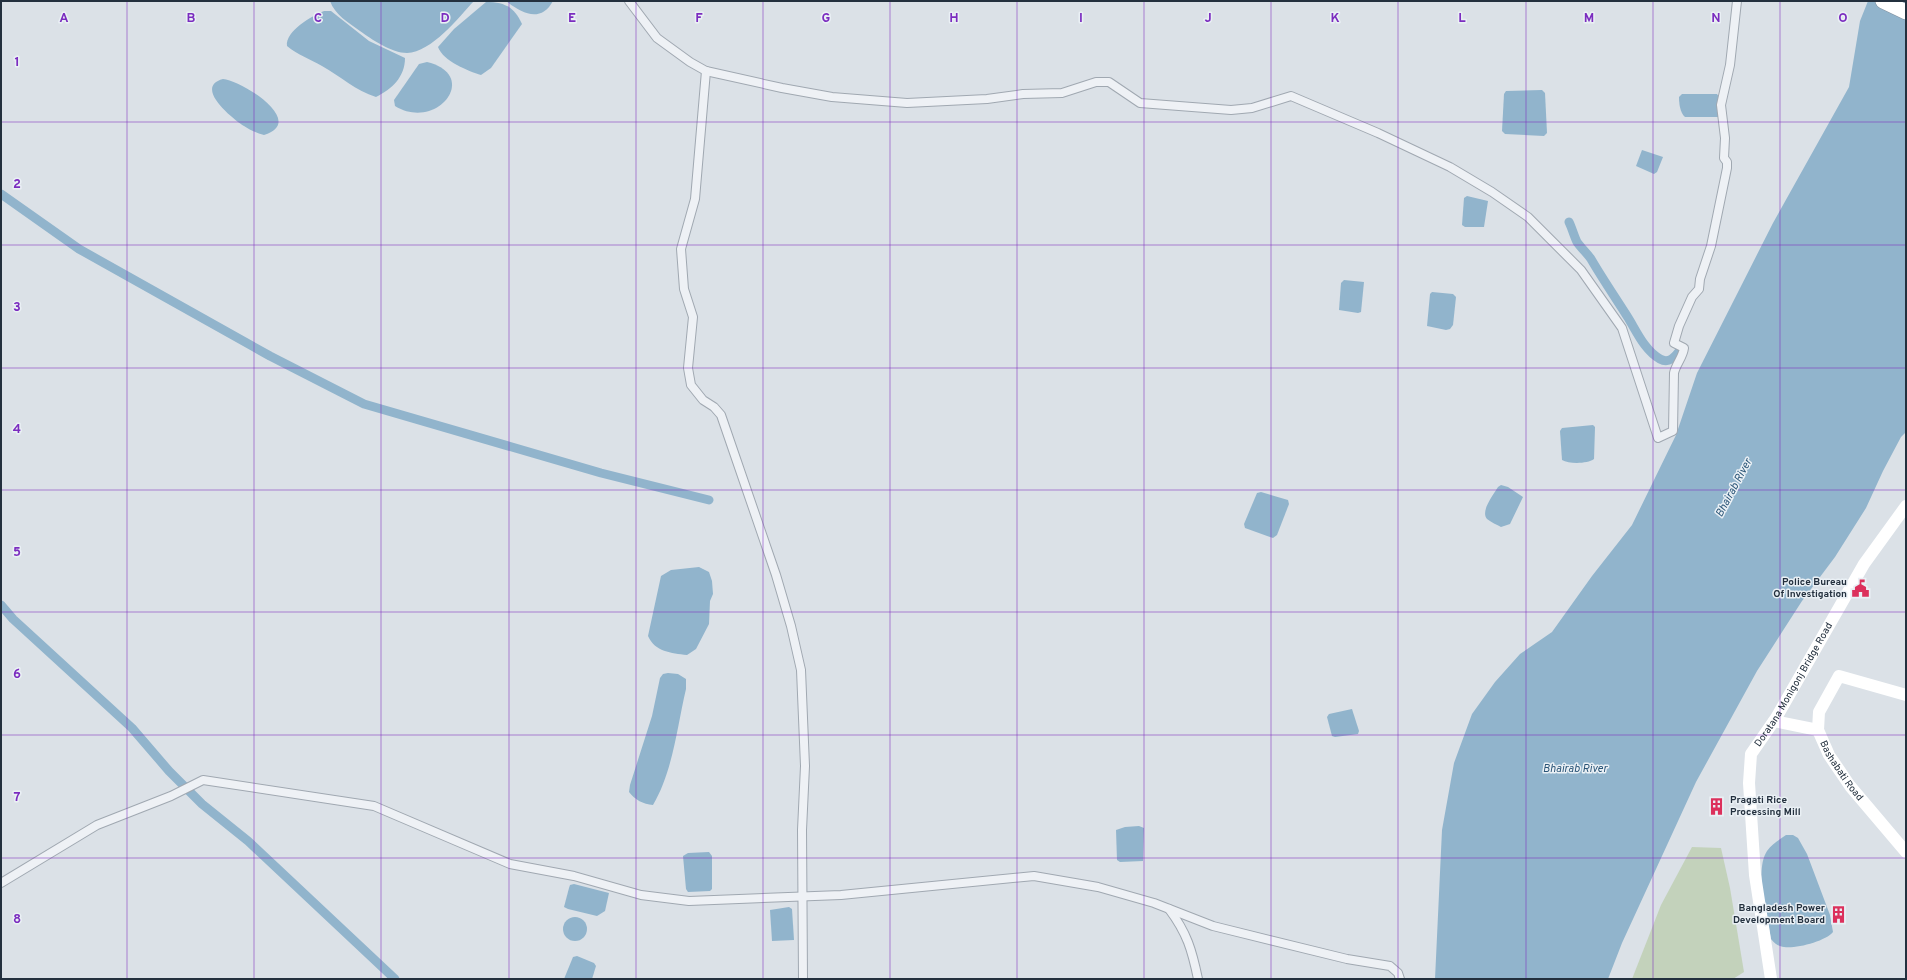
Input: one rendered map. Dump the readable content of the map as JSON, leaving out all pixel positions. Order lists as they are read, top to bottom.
{
  "streets": {
    "main road": ["Doratana Monigonj Bridge Road", "Bashabati Road"]
  },
  "water": ["Bhairab River"],
  "places": {
    "public building": ["Police Bureau Of Investigation"],
    "building": ["Pragati Rice Processing Mill", "Bangladesh Power Development Board"]
  },
  "grid": {
    "columns": [
      "A",
      "B",
      "C",
      "D",
      "E",
      "F",
      "G",
      "H",
      "I",
      "J",
      "K",
      "L",
      "M",
      "N",
      "O"
    ],
    "rows": [
      "1",
      "2",
      "3",
      "4",
      "5",
      "6",
      "7",
      "8"
    ]
  }
}
